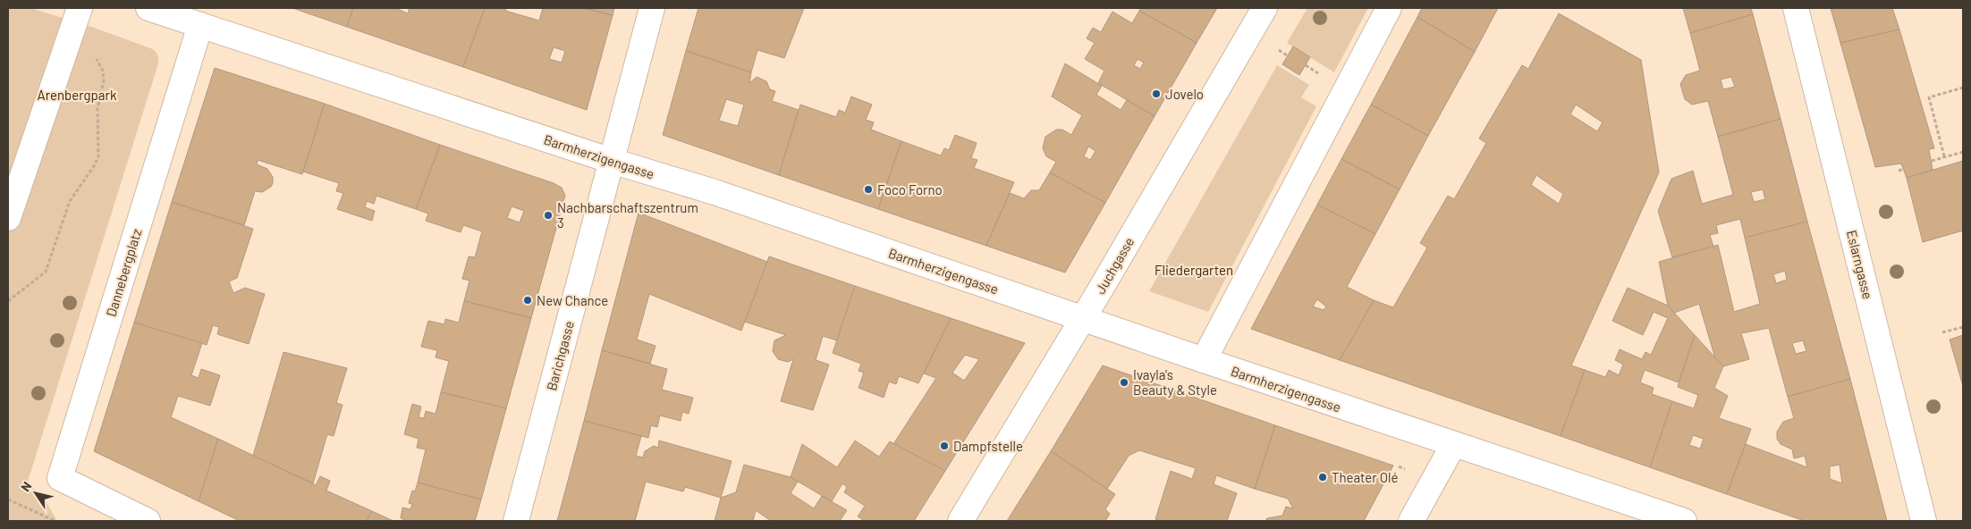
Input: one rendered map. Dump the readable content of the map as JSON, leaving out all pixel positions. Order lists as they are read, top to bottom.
{
  "streets": {
    "street": [
      "Barmherzigengasse",
      "Eslarngasse",
      "Juchgasse",
      "Dannebergplatz",
      "Barichgasse"
    ]
  },
  "crossings": [
    ["Barmherzigengasse", "Juchgasse"],
    ["Barmherzigengasse", "Dannebergplatz"],
    ["Barmherzigengasse", "Barichgasse"]
  ],
  "parks": ["Arenbergpark", "Fliedergarten"],
  "places": [
    "Jovelo",
    "Foco Forno",
    "Nachbarschaftszentrum 3",
    "New Chance",
    "Ivayla's Beauty & Style",
    "Dampfstelle",
    "Theater Olé"
  ],
  "north": "top left"
}
